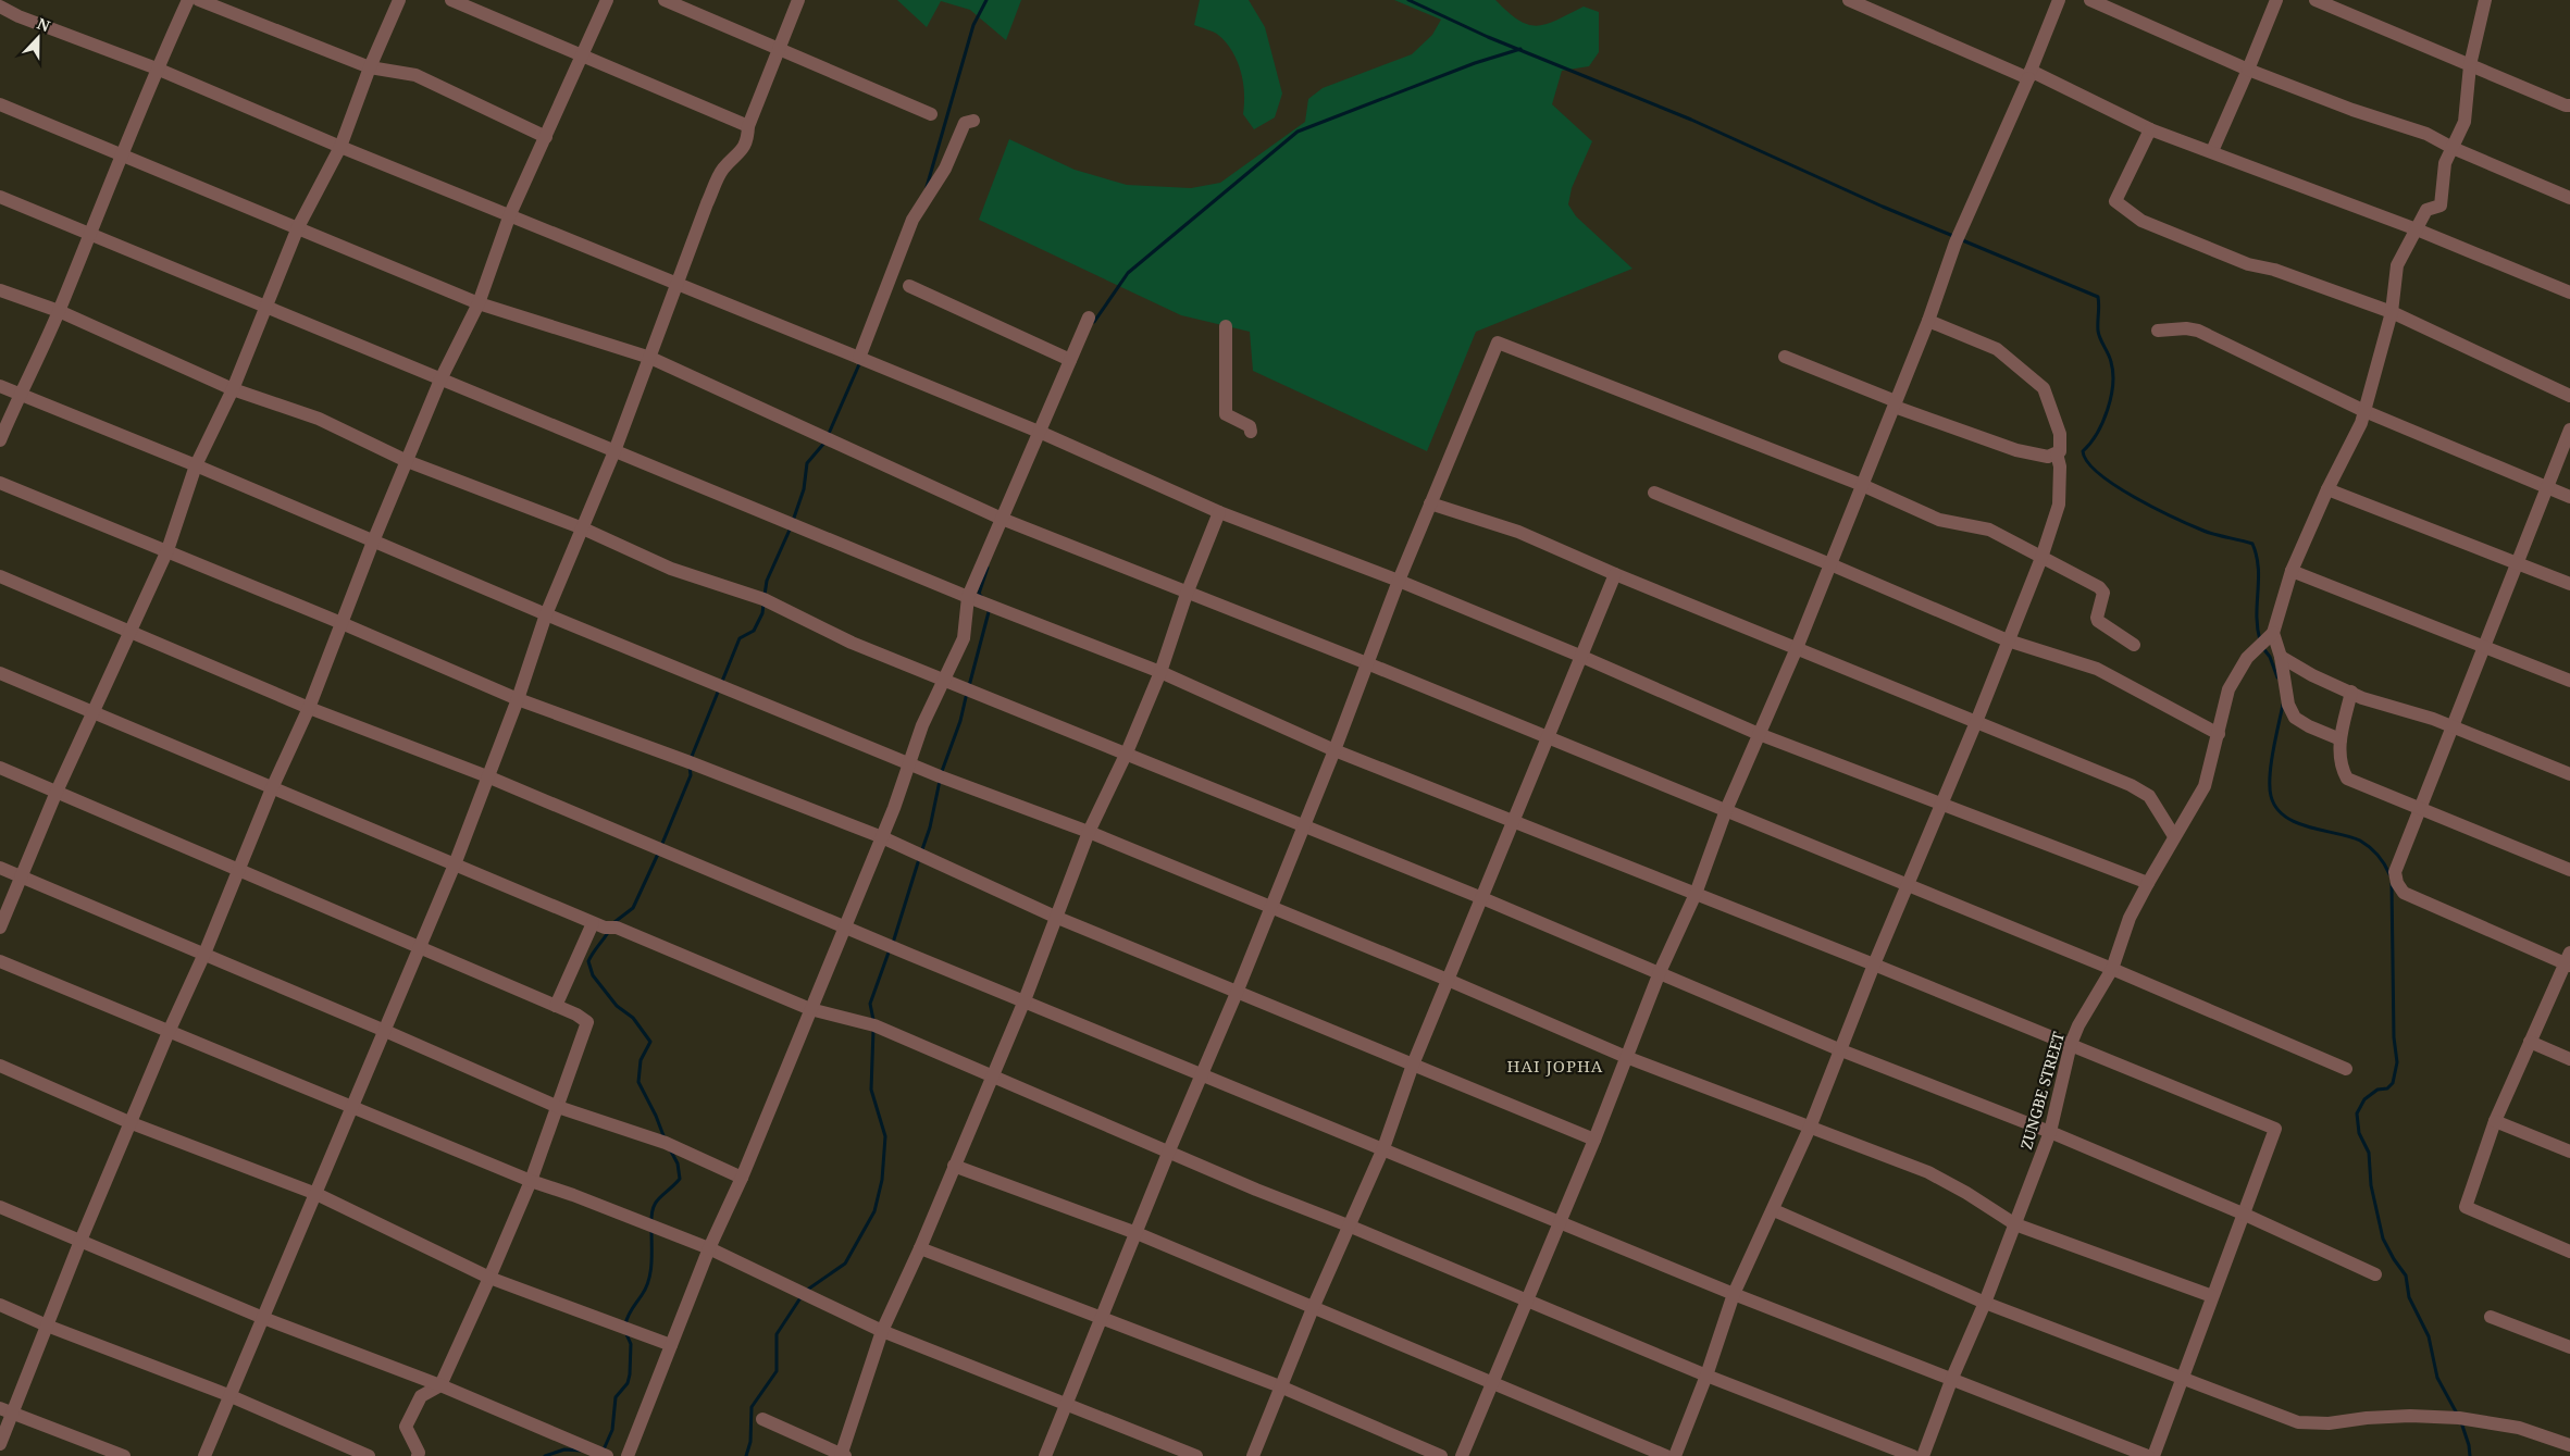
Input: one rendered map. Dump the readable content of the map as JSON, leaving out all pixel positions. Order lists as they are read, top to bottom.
{
  "streets": {
    "street": ["ZUNGBE STREET"]
  },
  "districts": ["HAI JOPHA"],
  "north": "top"
}
